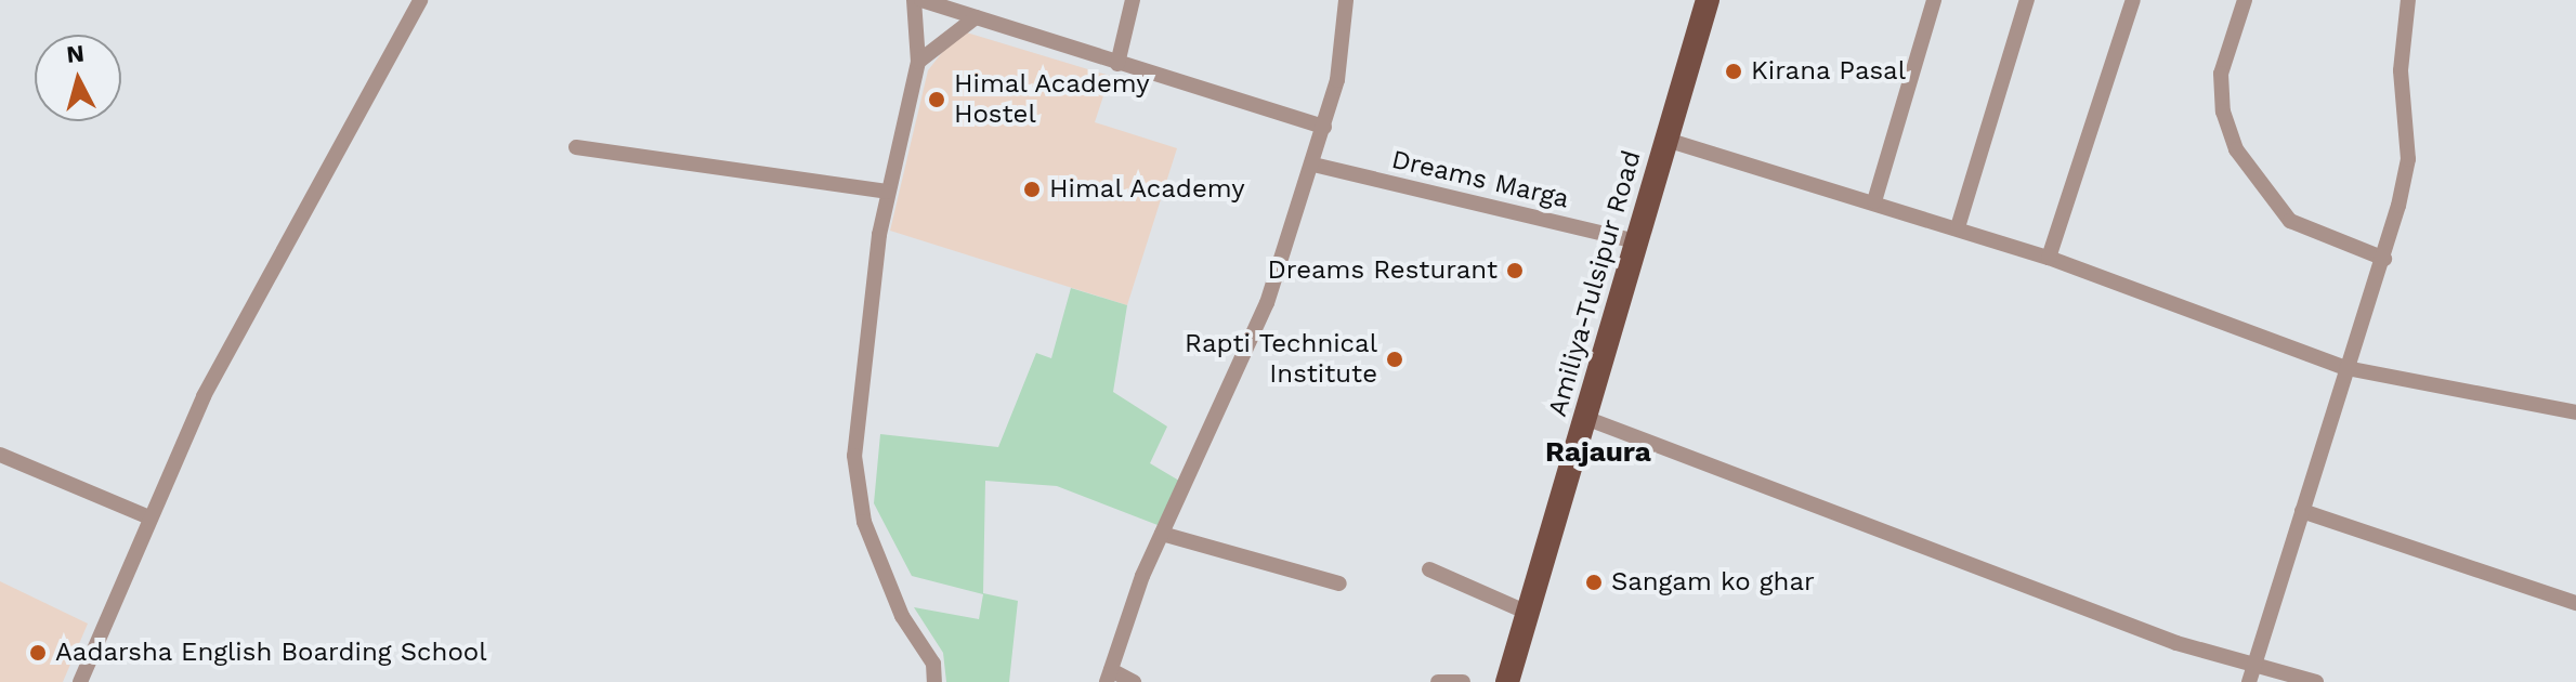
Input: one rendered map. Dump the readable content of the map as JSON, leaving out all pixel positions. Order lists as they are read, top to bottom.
{
  "streets": {
    "main road": ["Amiliya-Tulsipur Road"],
    "street": ["Dreams Marga"]
  },
  "crossings": [
    ["Dreams Marga", "Amiliya-Tulsipur Road"]
  ],
  "districts": ["Rajaura"],
  "places": [
    "Kirana Pasal",
    "Himal Academy Hostel",
    "Himal Academy",
    "Dreams Resturant",
    "Rapti Technical Institute",
    "Sangam ko ghar",
    "Aadarsha English Boarding School"
  ],
  "north": "top"
}
